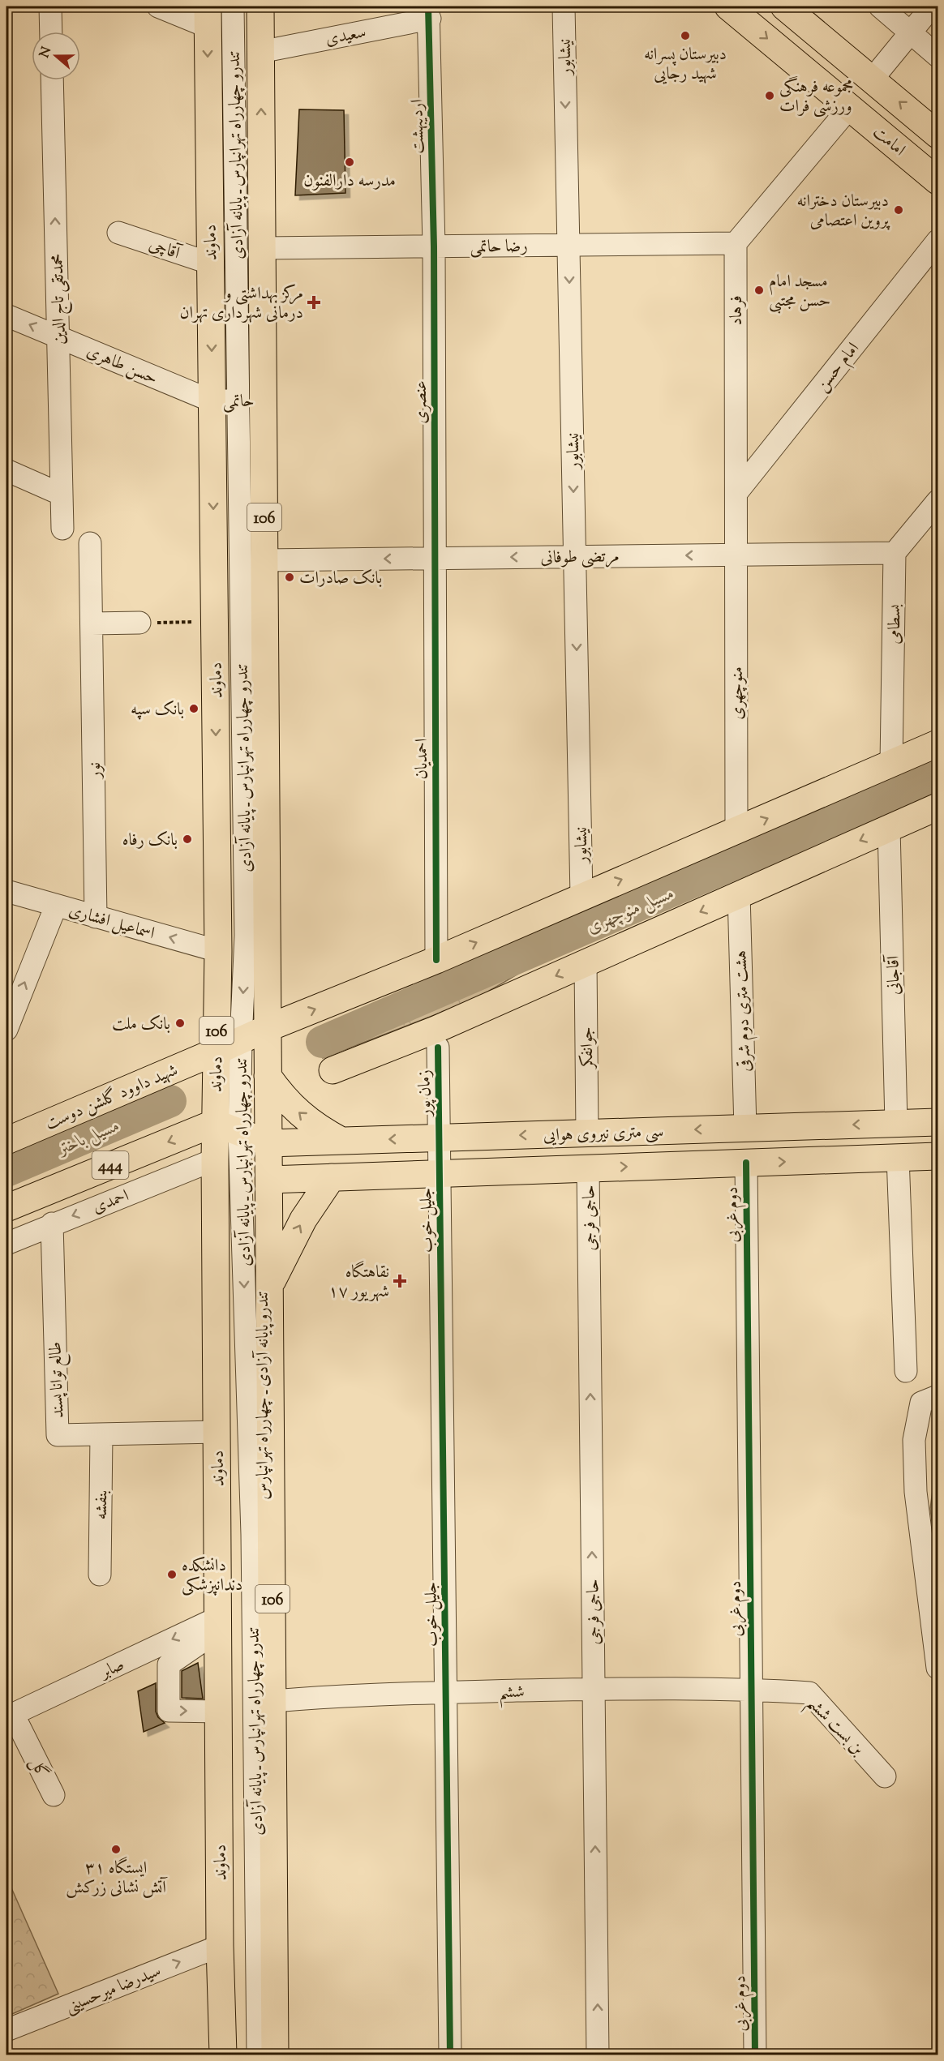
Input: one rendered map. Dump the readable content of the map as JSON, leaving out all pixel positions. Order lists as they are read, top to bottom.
{
  "streets": {
    "main road": [
      "امامت",
      "دماوند",
      "106",
      "شهید داوود گلشن دوست",
      "سی متری نیروی هوایی",
      "444"
    ],
    "street": [
      "سعیدی",
      "نیشابور",
      "اردیبهشت",
      "تندرو چهارراه تهرانپارس ـ پایانه آزادی",
      "رضا حاتمی",
      "آقاچی",
      "محمدتقی تاج الدین",
      "فرهاد",
      "حسن طاهری",
      "امام حسن",
      "حاتمی",
      "عنصری",
      "مرتضی طوفانی",
      "بسطامی",
      "منوچهری",
      "احمدیان",
      "نور",
      "اسماعیل افشاری",
      "آقاجانی",
      "هشت متری دوم شرقی",
      "جوانفکر",
      "زمان پور",
      "احمدی",
      "دوم غربی",
      "حاجی فرجی",
      "جلیل خوب",
      "طالع توانا پسند",
      "تندرو پایانه آزادی ـ چهارراه تهرانپارس",
      "بنفشه",
      "صابر",
      "ششم",
      "بن بست ششم",
      "گل",
      "سیدرضا میرحسینی"
    ]
  },
  "crossings": [
    ["سعیدی", "اردیبهشت"],
    ["سعیدی", "106"],
    ["نیشابور", "رضا حاتمی"],
    ["نیشابور", "مرتضی طوفانی"],
    ["اردیبهشت", "رضا حاتمی"],
    ["اردیبهشت", "عنصری"],
    ["تندرو چهارراه تهرانپارس ـ پایانه آزادی", "106"],
    ["تندرو چهارراه تهرانپارس ـ پایانه آزادی", "شهید داوود گلشن دوست"],
    ["تندرو چهارراه تهرانپارس ـ پایانه آزادی", "سی متری نیروی هوایی"],
    ["تندرو چهارراه تهرانپارس ـ پایانه آزادی", "تندرو پایانه آزادی ـ چهارراه تهرانپارس"],
    ["دماوند", "آقاچی"],
    ["دماوند", "حسن طاهری"],
    ["دماوند", "حاتمی"],
    ["دماوند", "اسماعیل افشاری"],
    ["دماوند", "شهید داوود گلشن دوست"],
    ["دماوند", "444"],
    ["دماوند", "احمدی"],
    ["دماوند", "طالع توانا پسند"],
    ["دماوند", "صابر"],
    ["دماوند", "سیدرضا میرحسینی"],
    ["رضا حاتمی", "فرهاد"],
    ["رضا حاتمی", "عنصری"],
    ["رضا حاتمی", "106"],
    ["محمدتقی تاج الدین", "حسن طاهری"],
    ["فرهاد", "امام حسن"],
    ["فرهاد", "مرتضی طوفانی"],
    ["فرهاد", "منوچهری"],
    ["حسن طاهری", "حاتمی"],
    ["حاتمی", "106"],
    ["عنصری", "مرتضی طوفانی"],
    ["عنصری", "احمدیان"],
    ["106", "مرتضی طوفانی"],
    ["106", "شهید داوود گلشن دوست"],
    ["106", "سی متری نیروی هوایی"],
    ["106", "تندرو پایانه آزادی ـ چهارراه تهرانپارس"],
    ["106", "ششم"],
    ["مرتضی طوفانی", "بسطامی"],
    ["مرتضی طوفانی", "منوچهری"],
    ["مرتضی طوفانی", "احمدیان"],
    ["نور", "اسماعیل افشاری"],
    ["آقاجانی", "سی متری نیروی هوایی"],
    ["هشت متری دوم شرقی", "سی متری نیروی هوایی"],
    ["جوانفکر", "سی متری نیروی هوایی"],
    ["زمان پور", "سی متری نیروی هوایی"],
    ["زمان پور", "جلیل خوب"],
    ["شهید داوود گلشن دوست", "تندرو پایانه آزادی ـ چهارراه تهرانپارس"],
    ["سی متری نیروی هوایی", "دوم غربی"],
    ["سی متری نیروی هوایی", "حاجی فرجی"],
    ["سی متری نیروی هوایی", "جلیل خوب"],
    ["سی متری نیروی هوایی", "تندرو پایانه آزادی ـ چهارراه تهرانپارس"],
    ["احمدی", "طالع توانا پسند"],
    ["دوم غربی", "ششم"],
    ["دوم غربی", "بن بست ششم"],
    ["حاجی فرجی", "ششم"],
    ["جلیل خوب", "ششم"],
    ["طالع توانا پسند", "بنفشه"],
    ["صابر", "گل"],
    ["ششم", "بن بست ششم"]
  ],
  "one_way": [
    "نیشابور",
    "تندرو چهارراه تهرانپارس ـ پایانه آزادی",
    "محمدتقی تاج الدین",
    "مرتضی طوفانی",
    "اسماعیل افشاری",
    "احمدی",
    "حاجی فرجی",
    "صابر",
    "سیدرضا میرحسینی"
  ],
  "water": ["مسیل منوچهری", "مسیل باختر"],
  "places": {
    "other": [
      "دبیرستان پسرانه شهید رجایی",
      "مجموعه فرهنگی ورزشی فرات",
      "مدرسه دارالفنون",
      "دبیرستان دخترانه پروین اعتصامی",
      "مسجد امام حسن مجتبی",
      "بانک صادرات",
      "بانک سپه",
      "بانک رفاه",
      "بانک ملت",
      "دانشکده دندانپزشکی",
      "ایستگاه ۳۱ آتش نشانی زرکش"
    ],
    "health": ["مرکز بهداشتی و درمانی شهرداری تهران", "نقاهتگاه ۱۷ شهریور"]
  },
  "north": "left"
}
